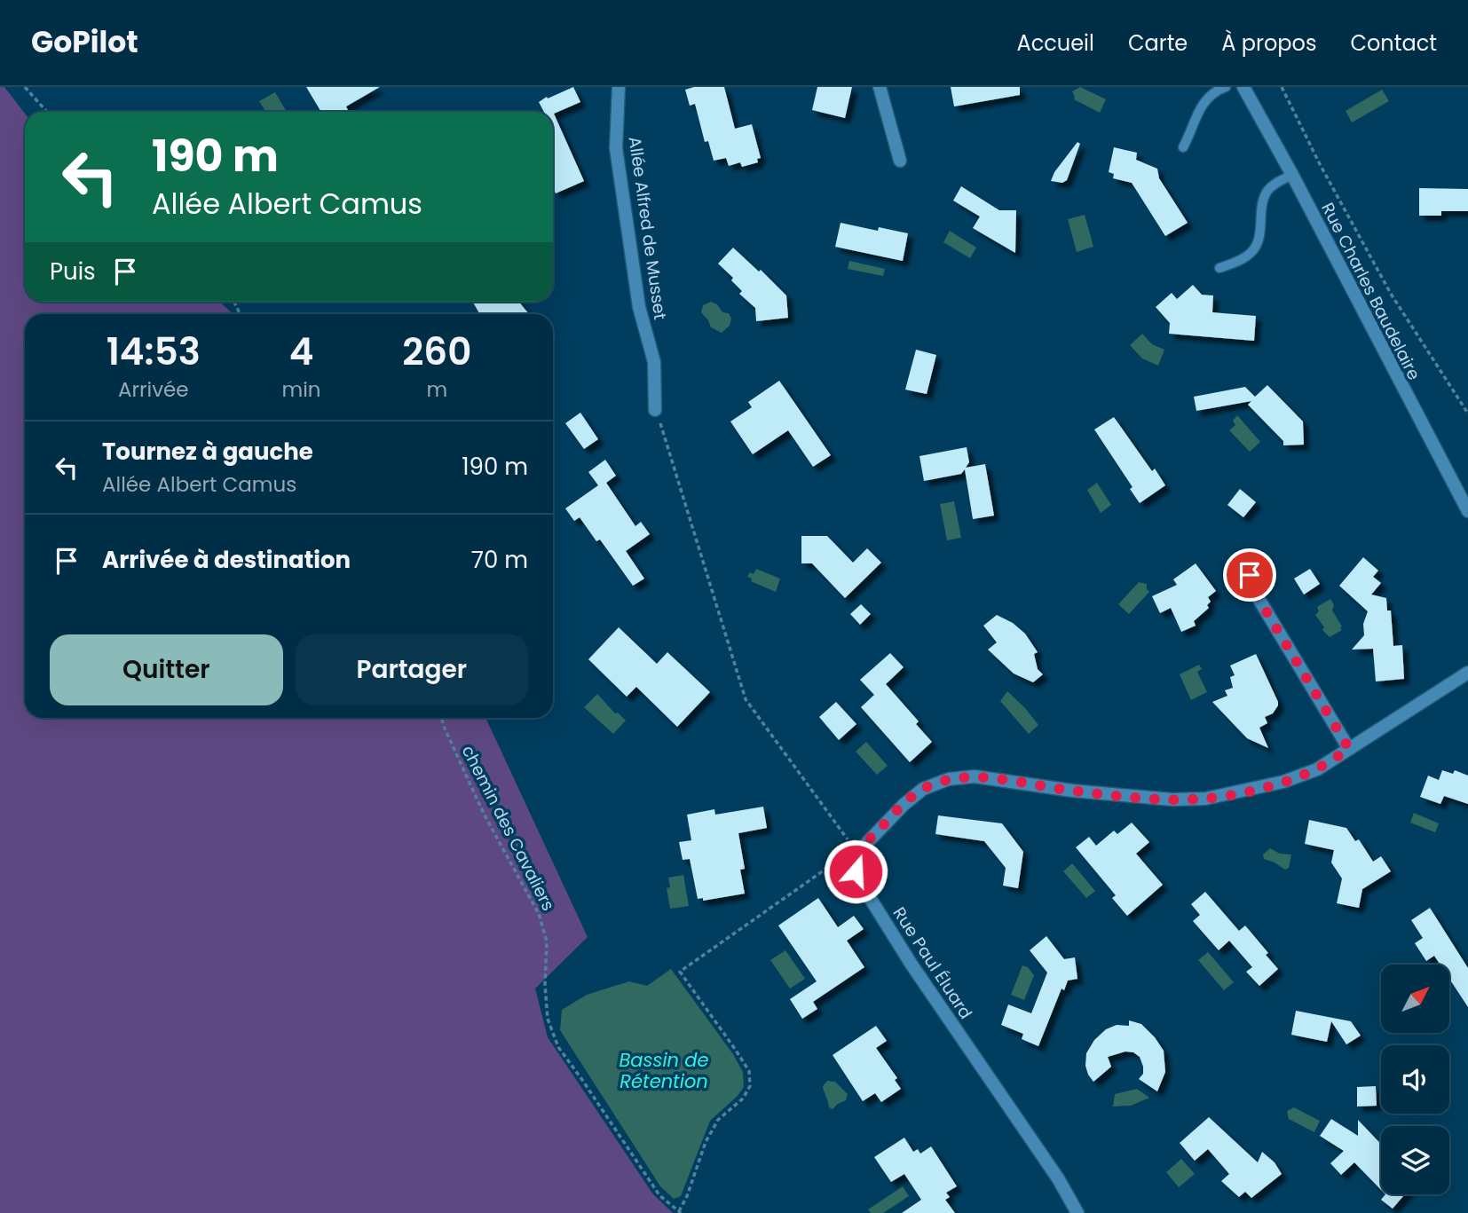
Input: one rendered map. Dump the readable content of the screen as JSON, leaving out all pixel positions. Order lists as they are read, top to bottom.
{
  "streets": {
    "street": ["Allée Alfred de Musset", "Rue Charles Baudelaire", "Rue Paul Éluard"],
    "path": ["chemin des Cavaliers"]
  },
  "water": ["Bassin de Rétention"],
  "north": "top right",
  "page": {
    "header": "GoPilot",
    "nav": [
      "Accueil",
      "Carte",
      "À propos",
      "Contact"
    ],
    "turn": ["190 m", "Allée Albert Camus"],
    "then": "Puis",
    "eta": [
      "14:53",
      "Arrivée",
      "4",
      "min",
      "260",
      "m"
    ],
    "list": [
      {
        "name": "Tournez à gauche",
        "note": "Allée Albert Camus",
        "value": "190 m"
      },
      {
        "name": "Arrivée à destination",
        "value": "70 m"
      }
    ],
    "buttons": ["Quitter", "Partager"]
  }
}
